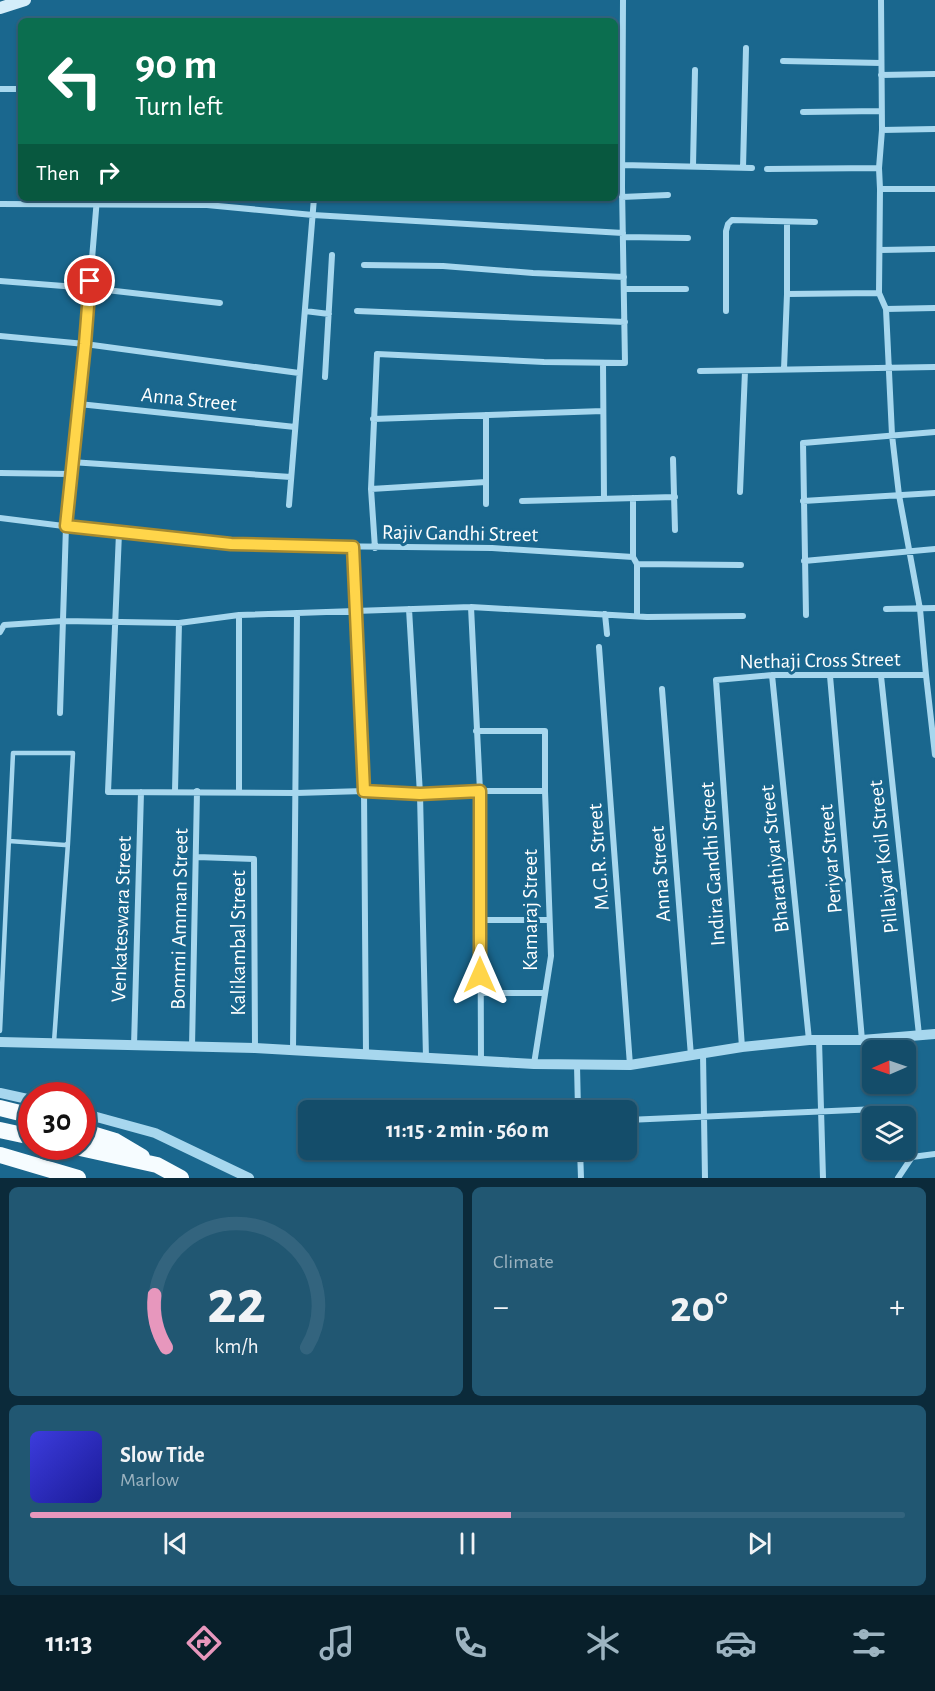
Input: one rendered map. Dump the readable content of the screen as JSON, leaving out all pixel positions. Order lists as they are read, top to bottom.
{
  "streets": {
    "street": [
      "Anna Street",
      "Rajiv Gandhi Street",
      "Nethaji Cross Street",
      "M.G.R. Street",
      "Pillaiyar Koil Street",
      "Bharathiyar Street",
      "Periyar Street",
      "Indira Gandhi Street",
      "Kamaraj Street",
      "Venkateswara Street",
      "Bommi Amman Street",
      "Kalikambal Street"
    ]
  },
  "crossings": [
    ["Nethaji Cross Street", "Pillaiyar Koil Street"],
    ["Nethaji Cross Street", "Bharathiyar Street"],
    ["Nethaji Cross Street", "Periyar Street"],
    ["Nethaji Cross Street", "Indira Gandhi Street"],
    ["Bommi Amman Street", "Kalikambal Street"]
  ],
  "north": "left",
  "page": {
    "turn": ["90 m", "Turn left"],
    "then": "Then",
    "limit": "30",
    "trip": "11:15 · 2 min · 560 m",
    "tile": "Climate",
    "heat": ["−", "20°", "+"],
    "song": ["Slow Tide", "Marlow"],
    "tabs": "11:13",
    "gauge": ["22", "km/h"]
  }
}
